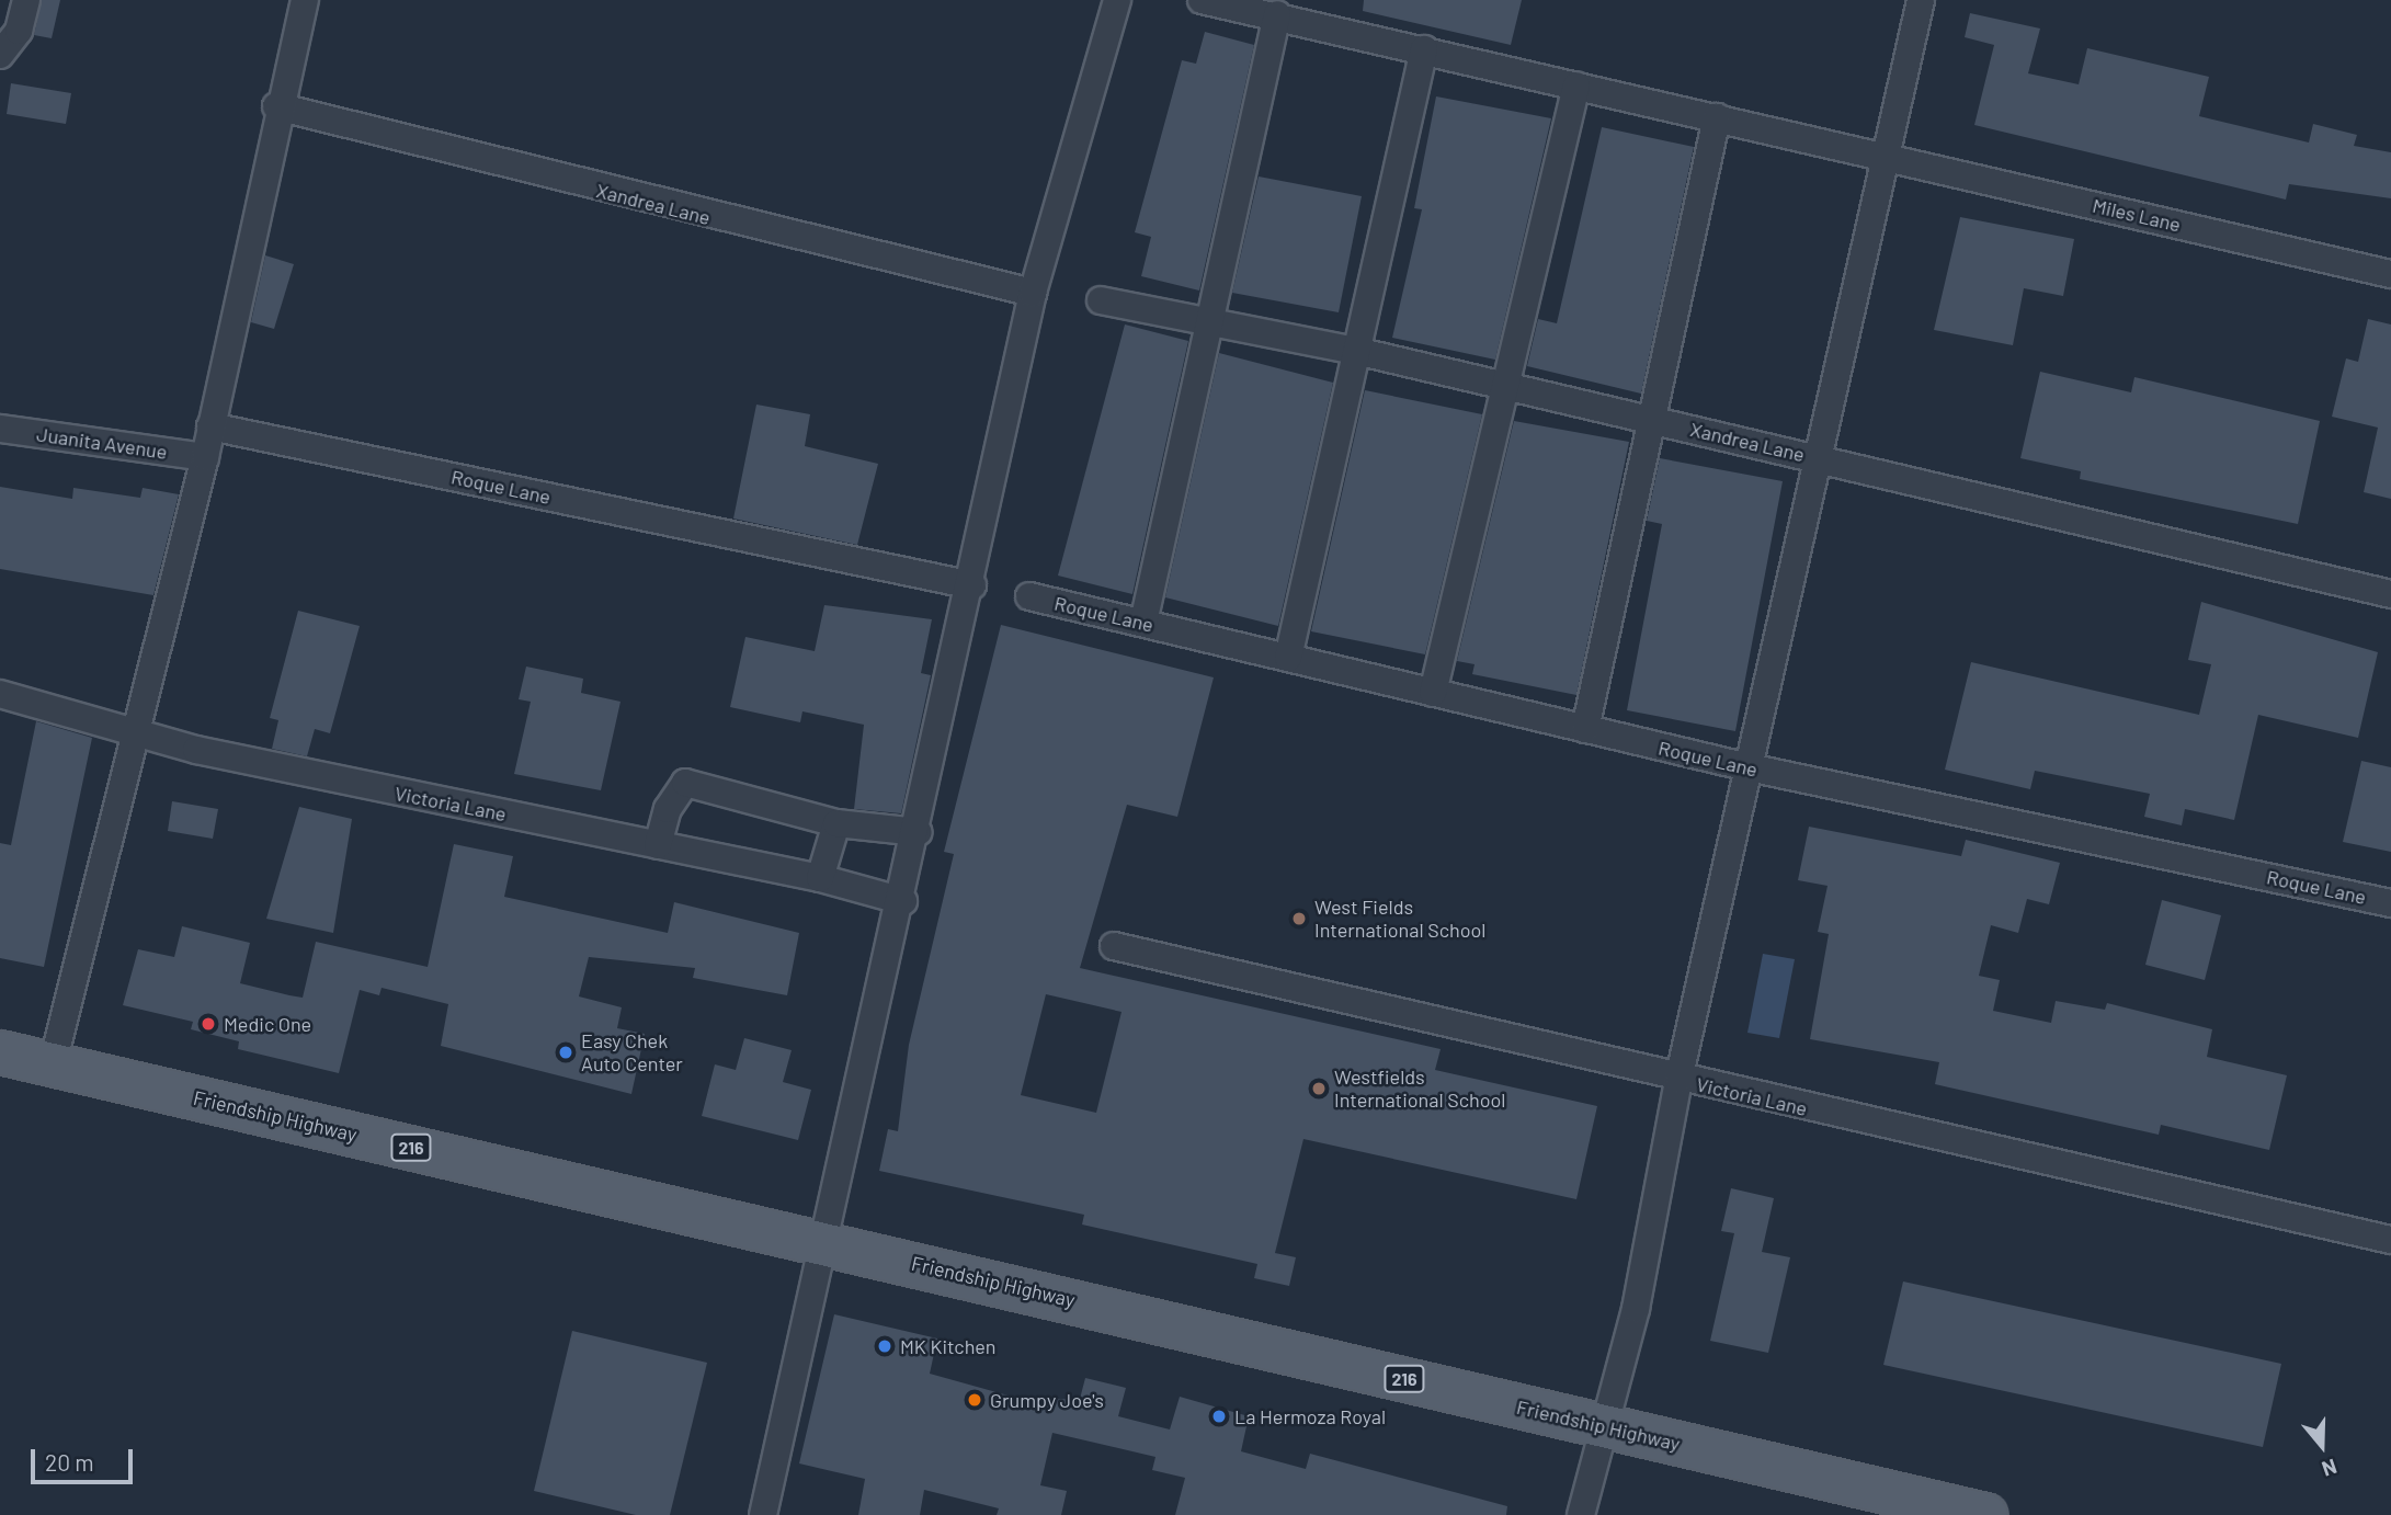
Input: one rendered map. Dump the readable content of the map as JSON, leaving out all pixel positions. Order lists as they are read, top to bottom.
{
  "streets": {
    "main road": ["Friendship Highway", "216"],
    "street": [
      "Xandrea Lane",
      "Miles Lane",
      "Juanita Avenue",
      "Roque Lane",
      "Victoria Lane"
    ]
  },
  "places": [
    "West Fields International School",
    "Medic One",
    "Easy Chek Auto Center",
    "Westfields International School",
    "MK Kitchen",
    "Grumpy Joe's",
    "La Hermoza Royal"
  ],
  "scale_bar": "20 m",
  "north": "bottom"
}
